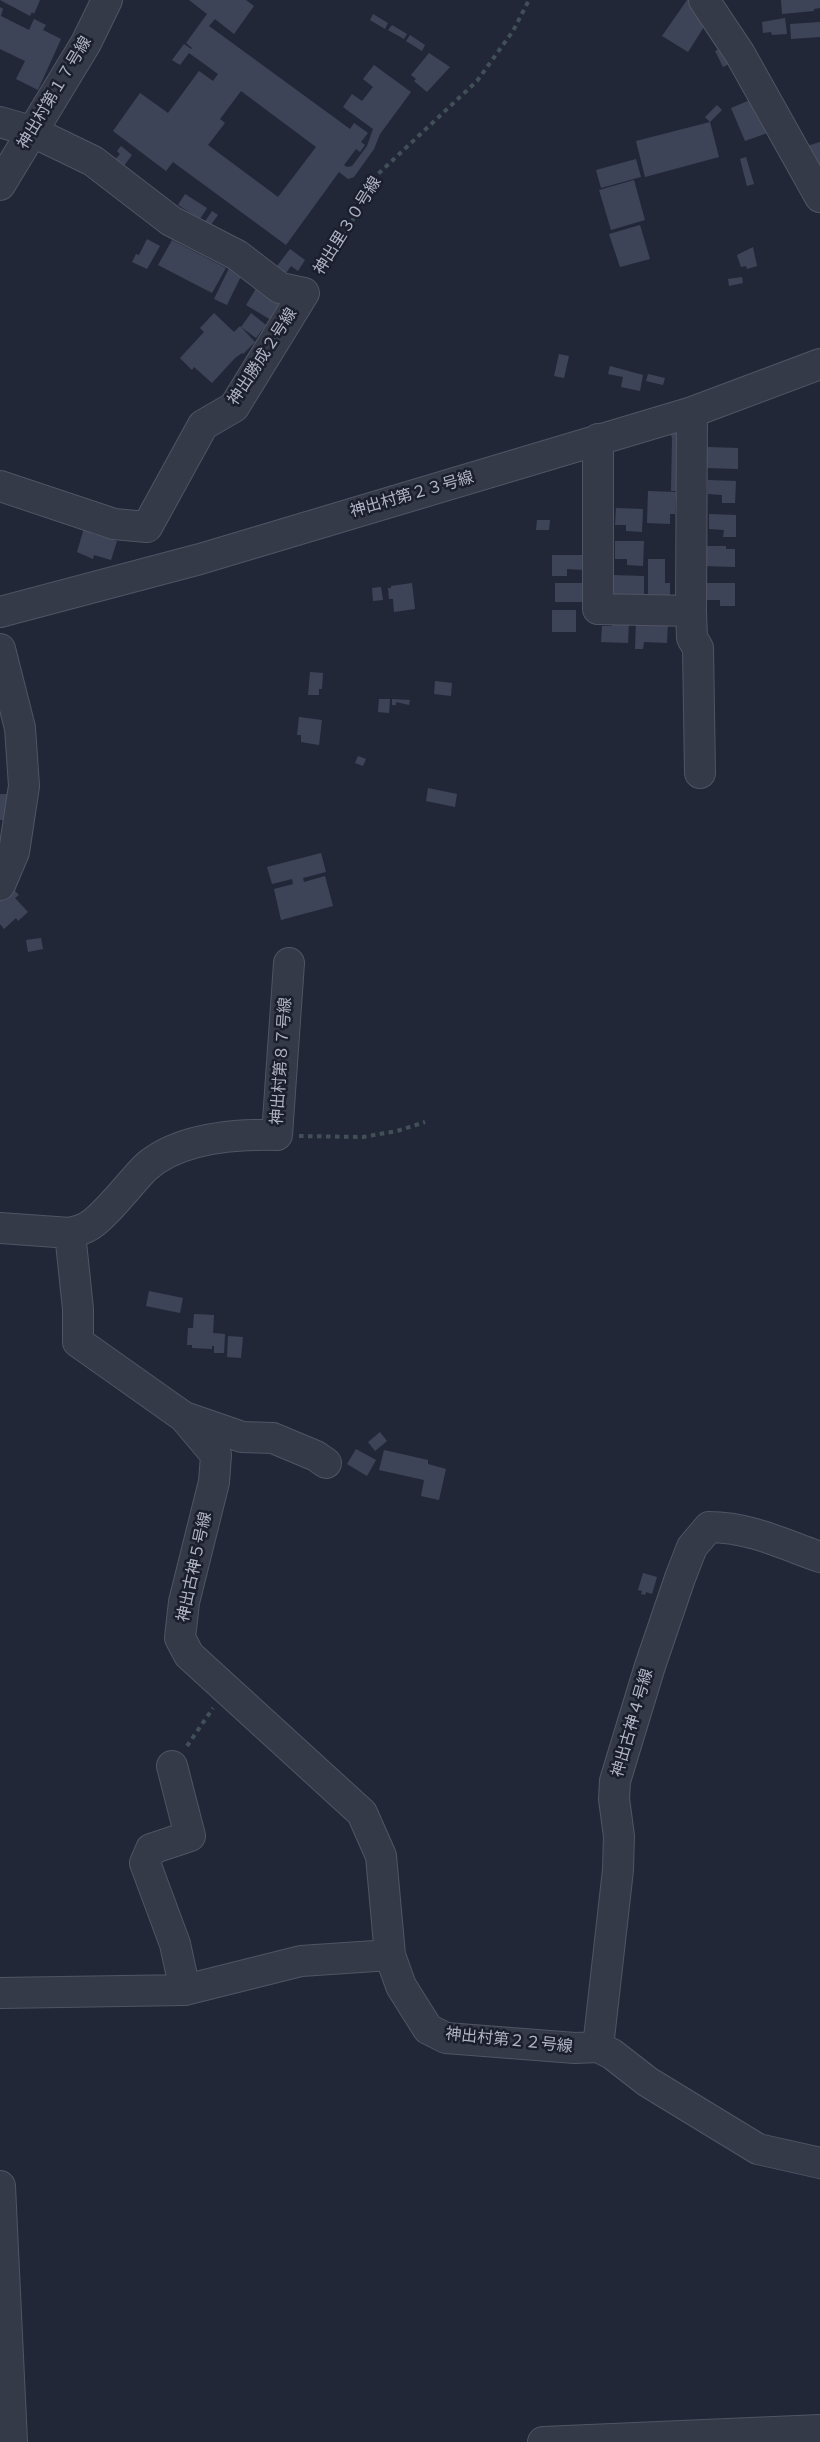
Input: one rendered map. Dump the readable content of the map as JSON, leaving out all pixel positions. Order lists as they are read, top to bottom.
{
  "streets": {
    "street": [
      "神出村第１７号線",
      "神出里３０号線",
      "神出勝成２号線",
      "神出村第２３号線",
      "神出村第８７号線",
      "神出古神５号線",
      "神出古神４号線",
      "神出村第２２号線"
    ]
  },
  "crossings": [
    ["神出村第１７号線", "神出里３０号線"],
    ["神出里３０号線", "神出勝成２号線"],
    ["神出村第８７号線", "神出古神５号線"],
    ["神出古神５号線", "神出村第２２号線"],
    ["神出古神４号線", "神出村第２２号線"]
  ]
}
